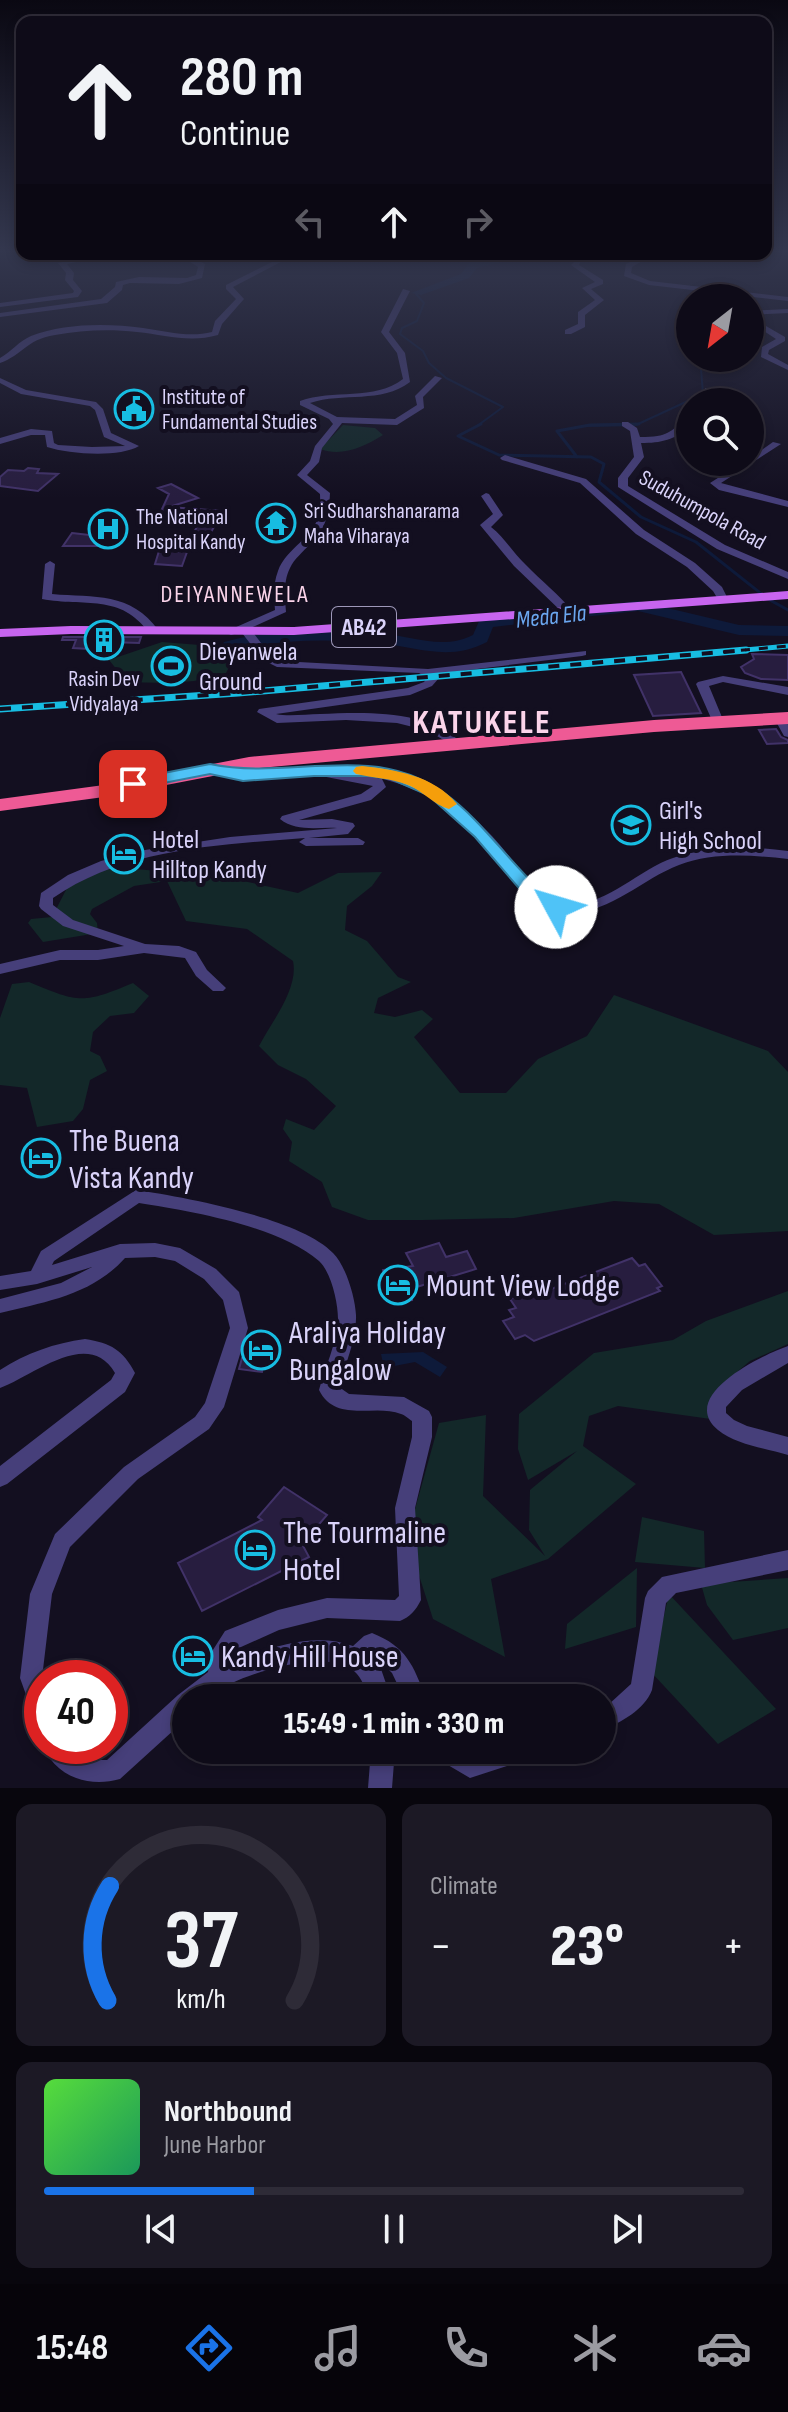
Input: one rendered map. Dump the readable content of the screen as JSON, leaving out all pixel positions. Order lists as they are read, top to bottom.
{
  "streets": {
    "main road": ["AB42"],
    "street": ["Suduhumpola Road"]
  },
  "districts": ["DEIYANNEWELA", "KATUKELE"],
  "water": ["Meda Ela"],
  "places": {
    "public building": ["Institute of Fundamental Studies"],
    "temple": ["Sri Sudharshanarama Maha Viharaya"],
    "hospital": ["The National Hospital Kandy"],
    "building": ["Rasin Dev Vidyalaya"],
    "sports": ["Dieyanwela Ground"],
    "school or university": ["Girl's High School"],
    "hotel": [
      "Hotel Hilltop Kandy",
      "The Buena Vista Kandy",
      "Mount View Lodge",
      "Araliya Holiday Bungalow",
      "The Tourmaline Hotel",
      "Kandy Hill House"
    ]
  },
  "north": "bottom left",
  "page": {
    "turn": ["280 m", "Continue"],
    "limit": "40",
    "trip": "15:49 · 1 min · 330 m",
    "tile": "Climate",
    "heat": ["−", "23°", "+"],
    "song": ["Northbound", "June Harbor"],
    "tabs": "15:48",
    "gauge": ["37", "km/h"]
  }
}
